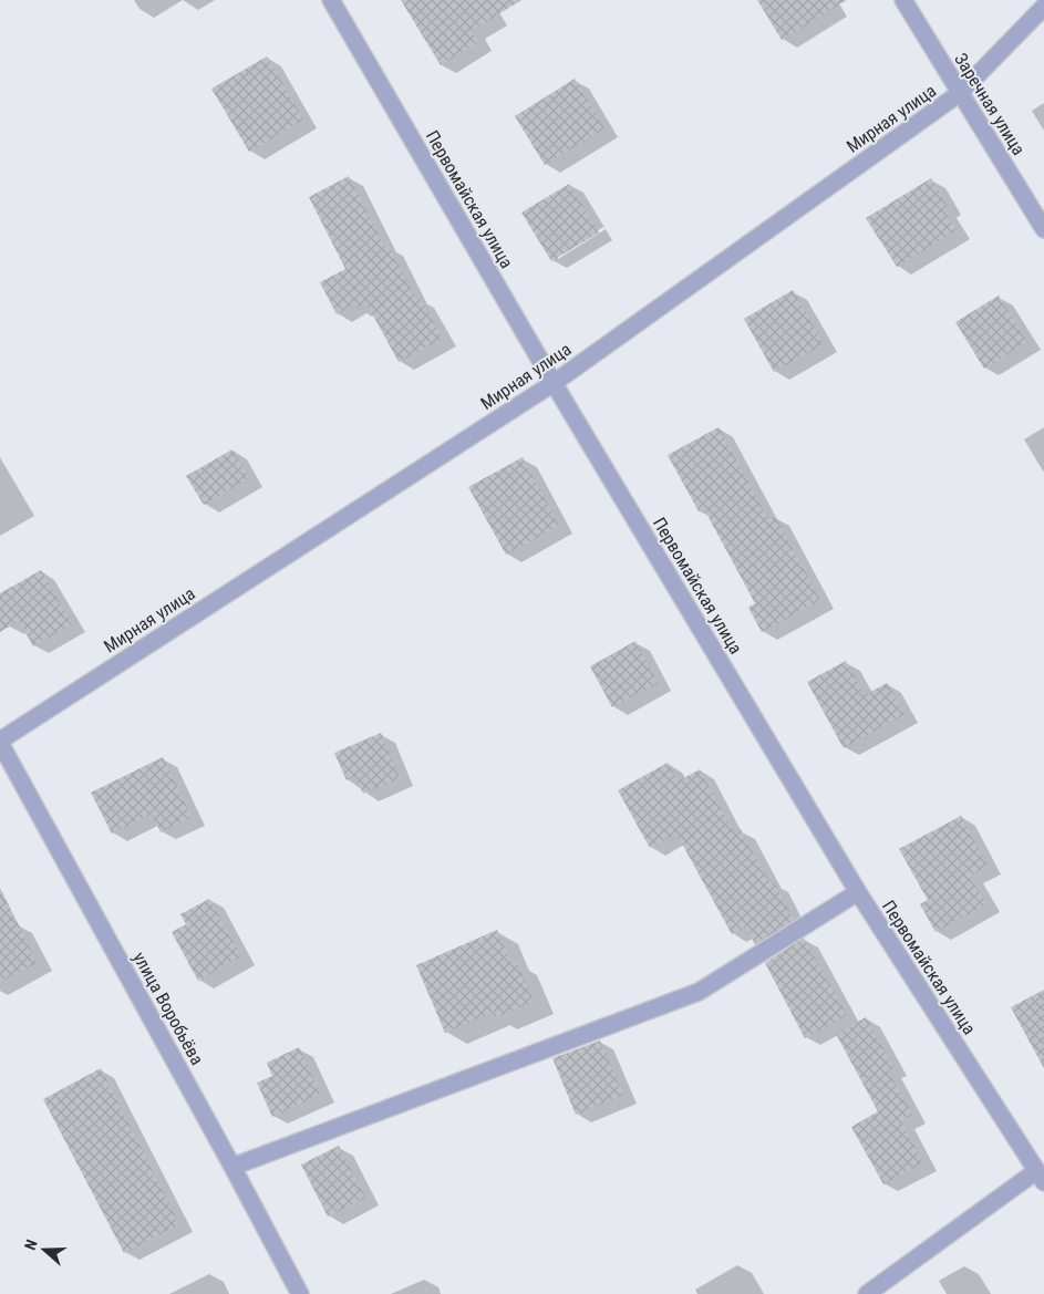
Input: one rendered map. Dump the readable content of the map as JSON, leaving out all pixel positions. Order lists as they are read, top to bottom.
{
  "streets": {
    "street": [
      "Заречная улица",
      "Мирная улица",
      "Первомайская улица",
      "улица Воробьёва"
    ]
  },
  "crossings": [
    ["Заречная улица", "Мирная улица"],
    ["Мирная улица", "Первомайская улица"],
    ["Мирная улица", "улица Воробьёва"]
  ],
  "north": "left"
}
